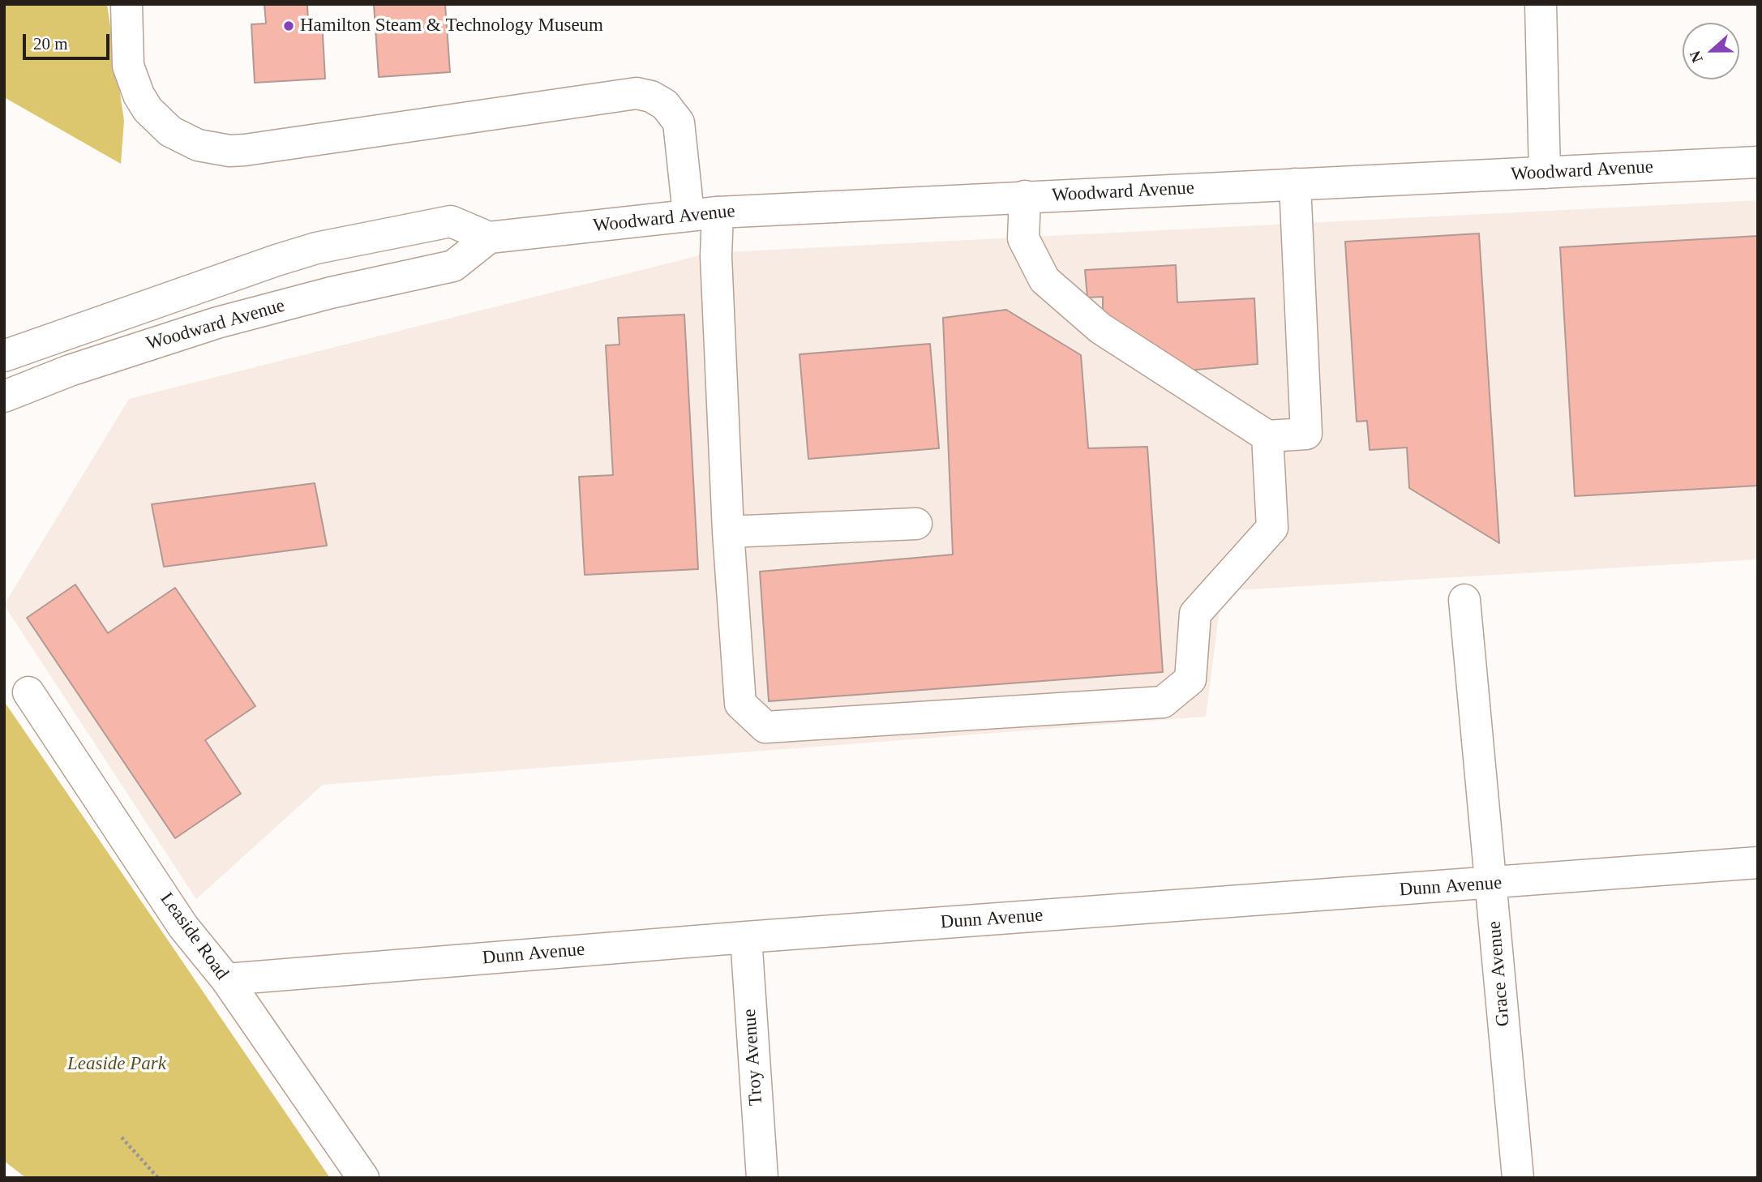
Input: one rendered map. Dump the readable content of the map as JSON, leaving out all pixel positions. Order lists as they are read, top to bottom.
{
  "streets": {
    "street": [
      "Woodward Avenue",
      "Dunn Avenue",
      "Leaside Road",
      "Grace Avenue",
      "Troy Avenue"
    ]
  },
  "crossings": [
    ["Dunn Avenue", "Leaside Road"],
    ["Dunn Avenue", "Grace Avenue"],
    ["Dunn Avenue", "Troy Avenue"]
  ],
  "parks": ["Leaside Park"],
  "places": ["Hamilton Steam & Technology Museum"],
  "scale_bar": "20 m",
  "north": "left"
}
